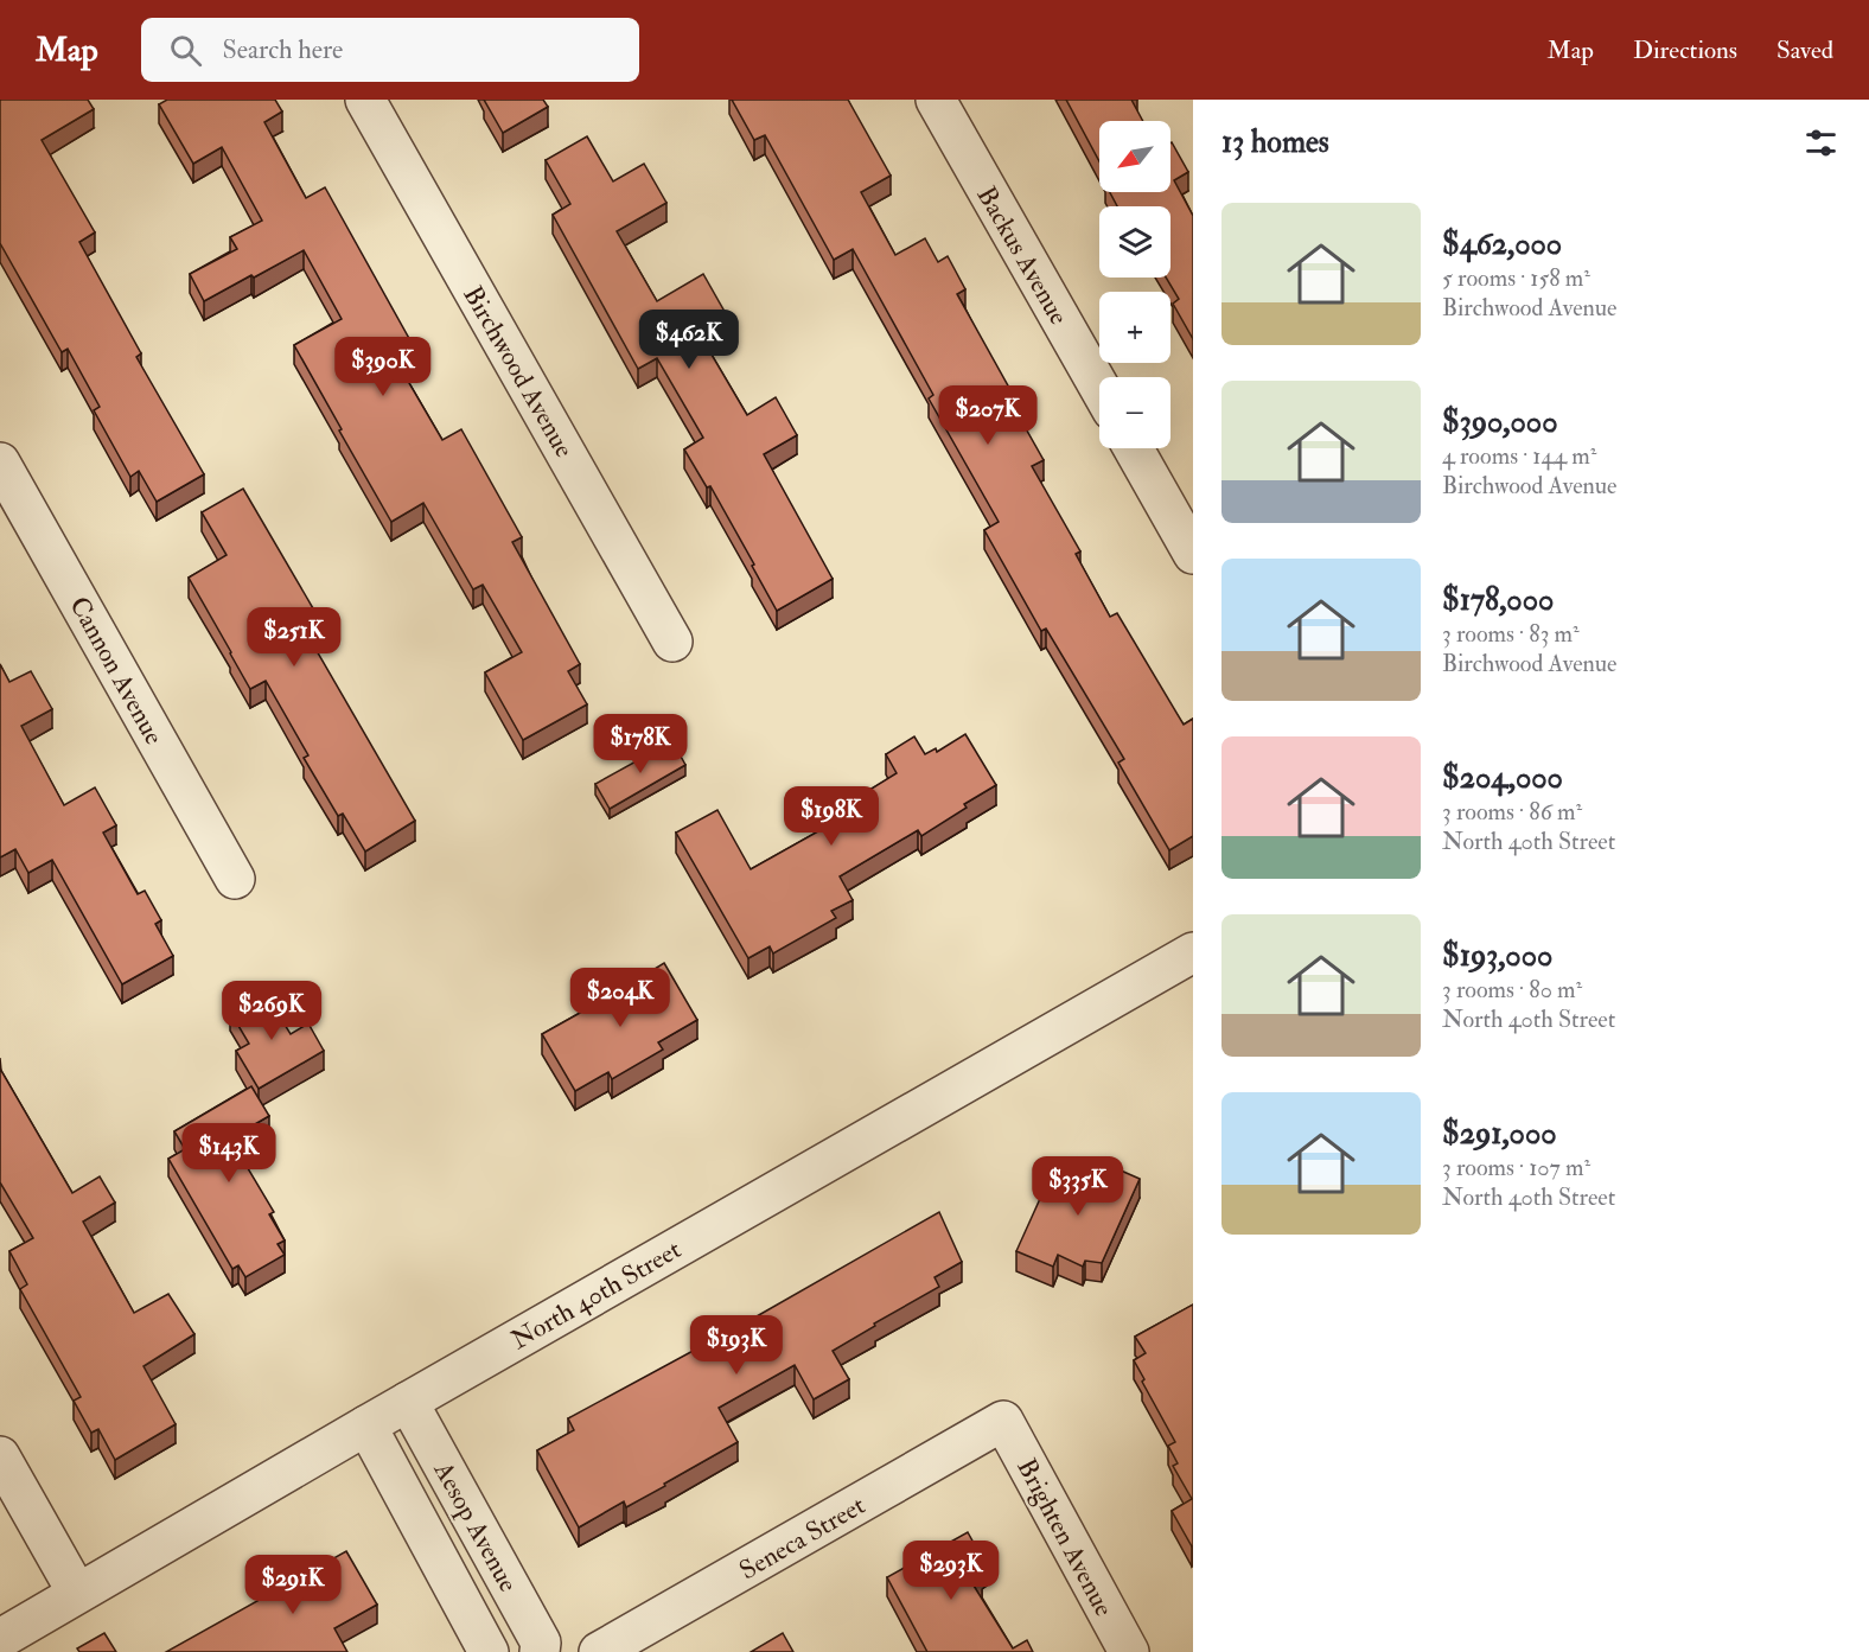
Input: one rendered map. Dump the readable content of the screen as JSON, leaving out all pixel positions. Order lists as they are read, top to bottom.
{
  "streets": {
    "street": [
      "Backus Avenue",
      "Birchwood Avenue",
      "Cannon Avenue",
      "North 40th Street",
      "Aesop Avenue",
      "Seneca Street",
      "Brighten Avenue"
    ]
  },
  "crossings": [
    ["North 40th Street", "Aesop Avenue"],
    ["Seneca Street", "Brighten Avenue"]
  ],
  "north": "bottom left",
  "page": {
    "header": "Map",
    "search": "Search here",
    "nav": ["Map", "Directions", "Saved"],
    "heading": "13 homes",
    "map_buttons": ["+", "−"],
    "list": [
      {
        "name": "$462,000",
        "note": "5 rooms · 158 m² · Birchwood Avenue"
      },
      {
        "name": "$390,000",
        "note": "4 rooms · 144 m² · Birchwood Avenue"
      },
      {
        "name": "$178,000",
        "note": "3 rooms · 83 m² · Birchwood Avenue"
      },
      {
        "name": "$204,000",
        "note": "3 rooms · 86 m² · North 40th Street"
      },
      {
        "name": "$193,000",
        "note": "3 rooms · 80 m² · North 40th Street"
      },
      {
        "name": "$291,000",
        "note": "3 rooms · 107 m² · North 40th Street"
      }
    ],
    "price": [
      "$462K",
      "$390K",
      "$207K",
      "$251K",
      "$178K",
      "$198K",
      "$204K",
      "$269K",
      "$143K",
      "$335K",
      "$193K",
      "$293K",
      "$291K"
    ]
  }
}
